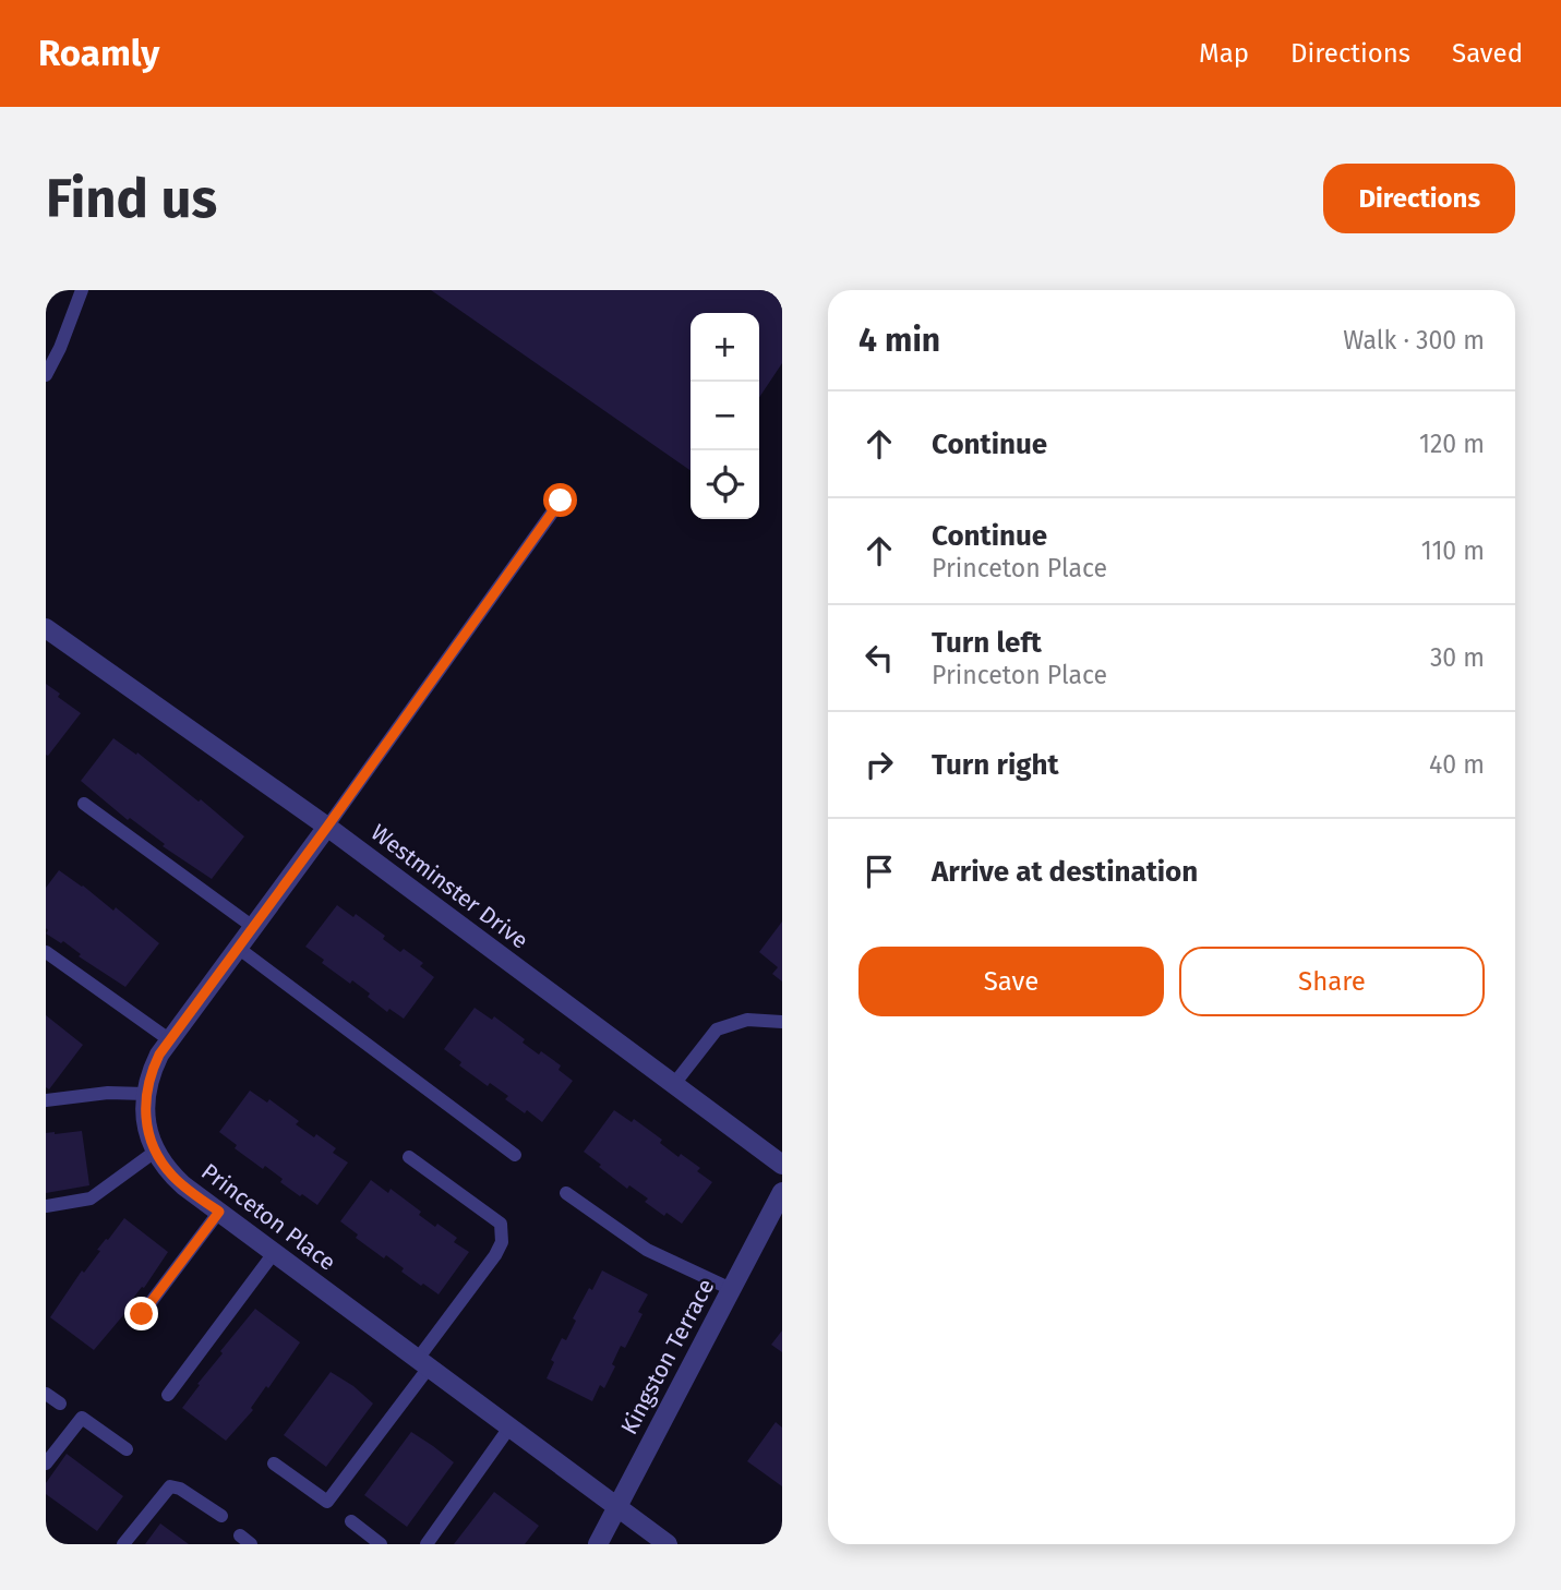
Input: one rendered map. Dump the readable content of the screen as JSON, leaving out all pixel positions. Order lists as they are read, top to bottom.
{
  "streets": {
    "street": ["Westminster Drive", "Princeton Place", "Kingston Terrace"]
  },
  "crossings": [
    ["Westminster Drive", "Princeton Place"],
    ["Princeton Place", "Kingston Terrace"]
  ],
  "page": {
    "header": "Roamly",
    "nav": ["Map", "Directions", "Saved"],
    "buttons": [
      "Directions",
      ["Save", "Share"]
    ],
    "title": "Find us",
    "heading": ["4 min", "Walk · 300 m"],
    "map_buttons": ["+", "−"],
    "list": [
      ["Continue", "120 m"],
      ["Continue", "Princeton Place", "110 m"],
      ["Turn left", "Princeton Place", "30 m"],
      ["Turn right", "40 m"],
      "Arrive at destination"
    ]
  }
}
